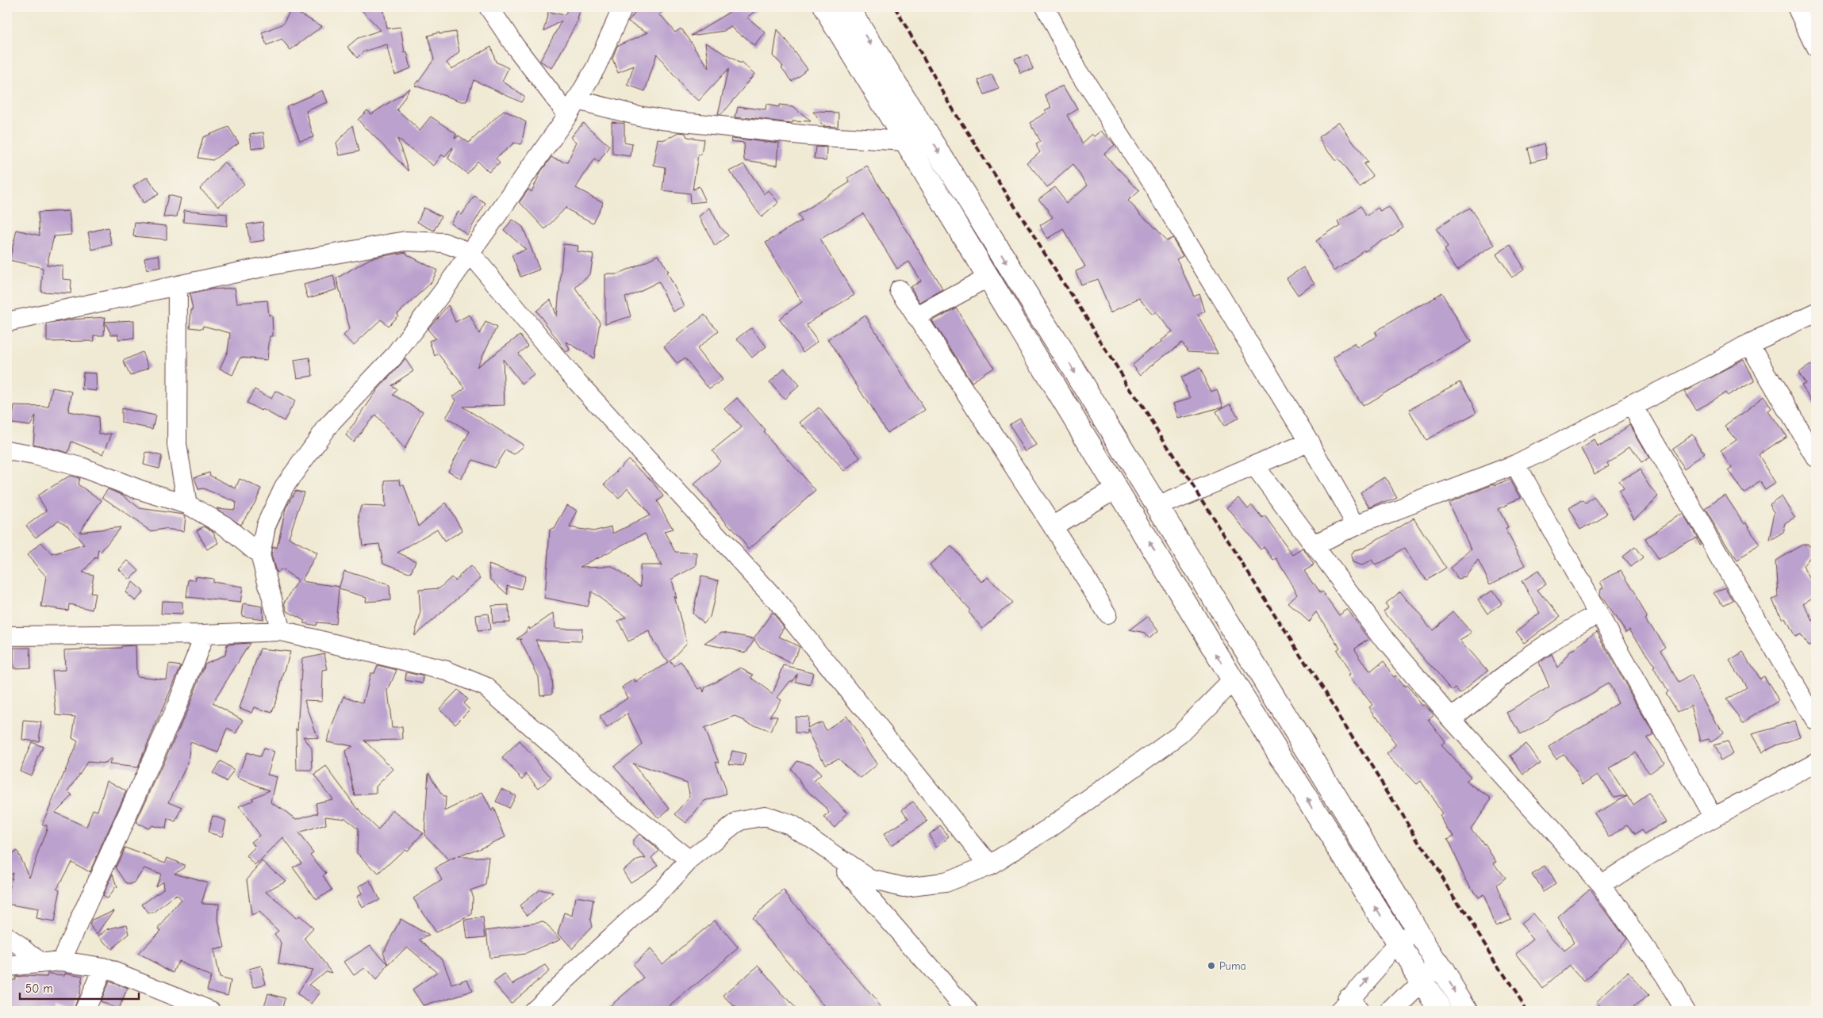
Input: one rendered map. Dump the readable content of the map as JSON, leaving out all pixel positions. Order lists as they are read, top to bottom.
{
  "places": ["Puma"],
  "scale_bar": "50 m"
}
